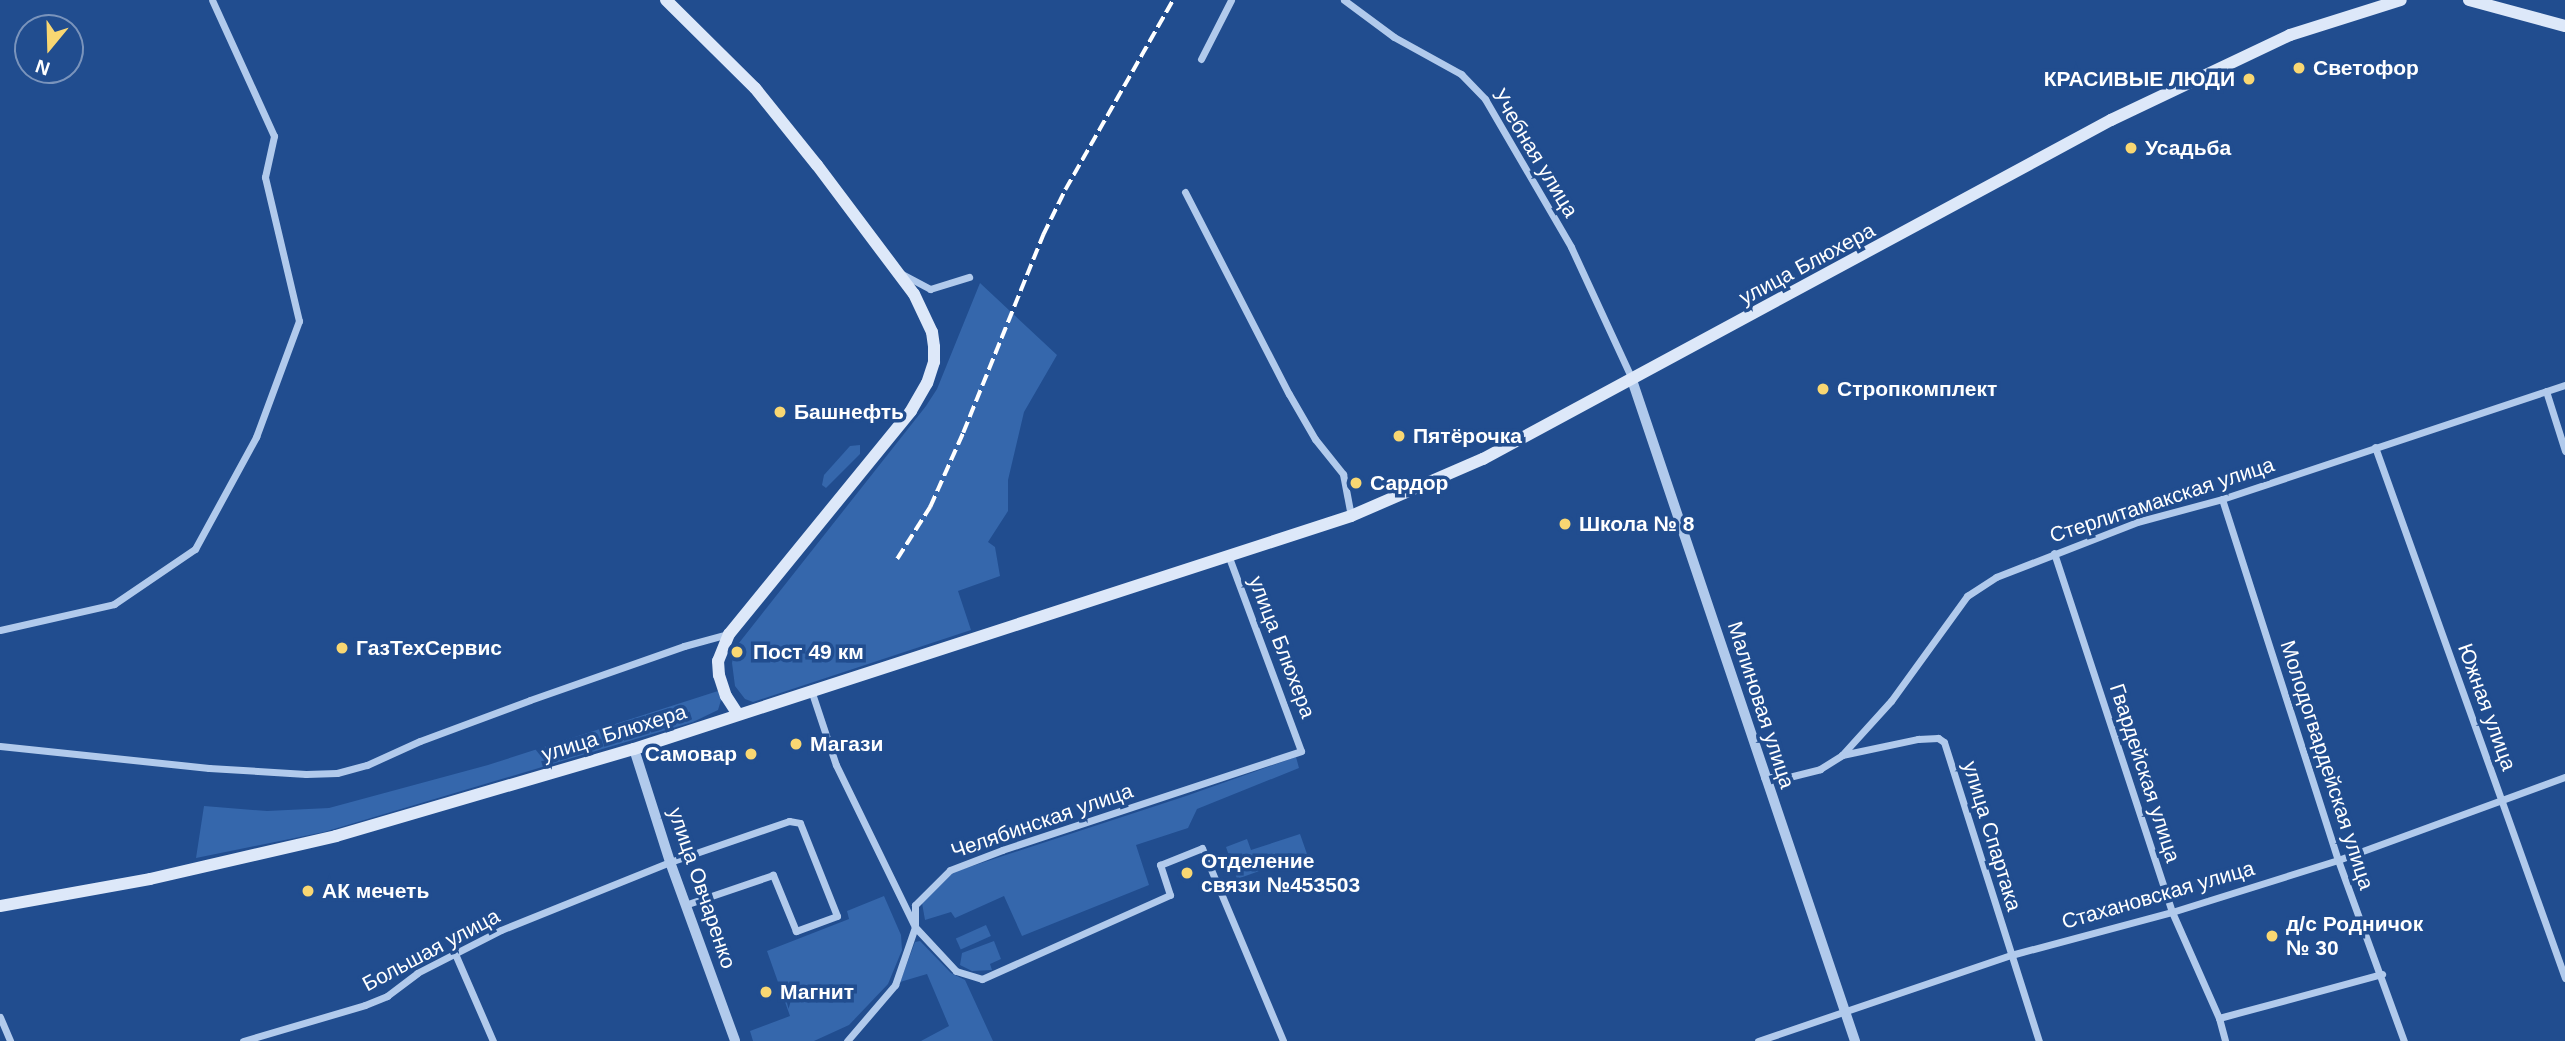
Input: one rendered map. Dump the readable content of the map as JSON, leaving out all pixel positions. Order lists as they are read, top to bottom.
{
  "streets": {
    "main road": ["улица Блюхера"],
    "street": [
      "Учебная улица",
      "Стерлитамакская улица",
      "Малиновая улица",
      "Южная улица",
      "Молодогвардейская улица",
      "Гвардейская улица",
      "Челябинская улица",
      "улица Спартака",
      "улица Овчаренко",
      "Стахановская улица",
      "Большая улица"
    ]
  },
  "crossings": [
    ["Учебная улица", "улица Блюхера"],
    ["Учебная улица", "Малиновая улица"],
    ["улица Блюхера", "Малиновая улица"],
    ["улица Блюхера", "Челябинская улица"],
    ["улица Блюхера", "улица Овчаренко"],
    ["Стерлитамакская улица", "Малиновая улица"],
    ["Стерлитамакская улица", "Южная улица"],
    ["Стерлитамакская улица", "Молодогвардейская улица"],
    ["Стерлитамакская улица", "Гвардейская улица"],
    ["Стерлитамакская улица", "улица Спартака"],
    ["Малиновая улица", "Стахановская улица"],
    ["Южная улица", "Стахановская улица"],
    ["Молодогвардейская улица", "Стахановская улица"],
    ["Гвардейская улица", "Стахановская улица"],
    ["улица Спартака", "Стахановская улица"],
    ["улица Овчаренко", "Большая улица"]
  ],
  "places": [
    "Светофор",
    "КРАСИВЫЕ ЛЮДИ",
    "Усадьба",
    "Стропкомплект",
    "Башнефть",
    "Пятёрочка",
    "Сардор",
    "Школа № 8",
    "ГазТехСервис",
    "Пост 49 км",
    "Магази",
    "Самовар",
    "Отделение связи №453503",
    "АК мечеть",
    "д/с Родничок № 30",
    "Магнит"
  ],
  "north": "bottom"
}
